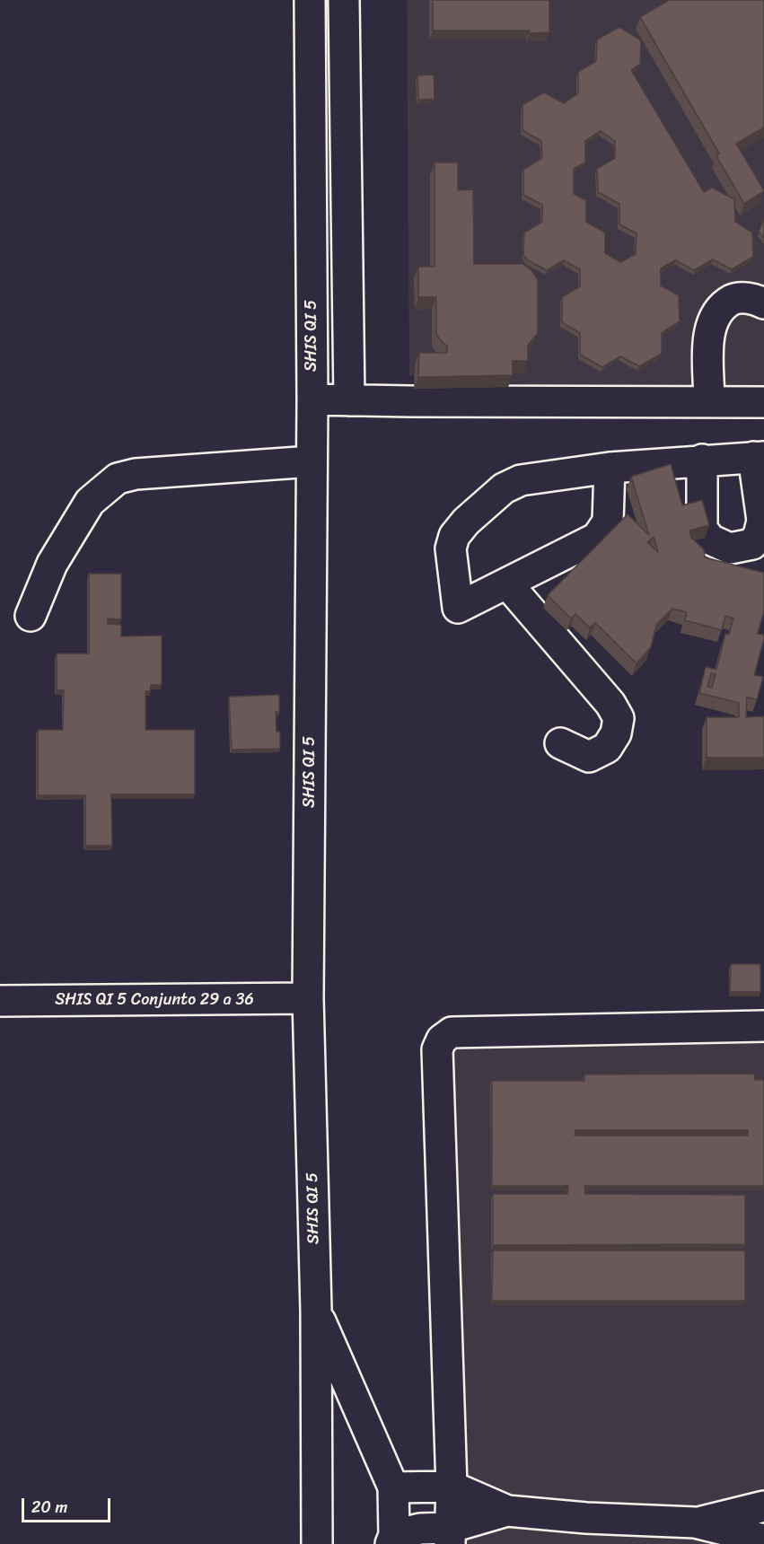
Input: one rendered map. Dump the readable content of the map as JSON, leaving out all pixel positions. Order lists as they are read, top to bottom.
{
  "streets": {
    "street": ["SHIS QI 5", "SHIS QI 5 Conjunto 29 a 36"]
  },
  "crossings": [
    ["SHIS QI 5", "SHIS QI 5 Conjunto 29 a 36"]
  ],
  "scale_bar": "20 m"
}
